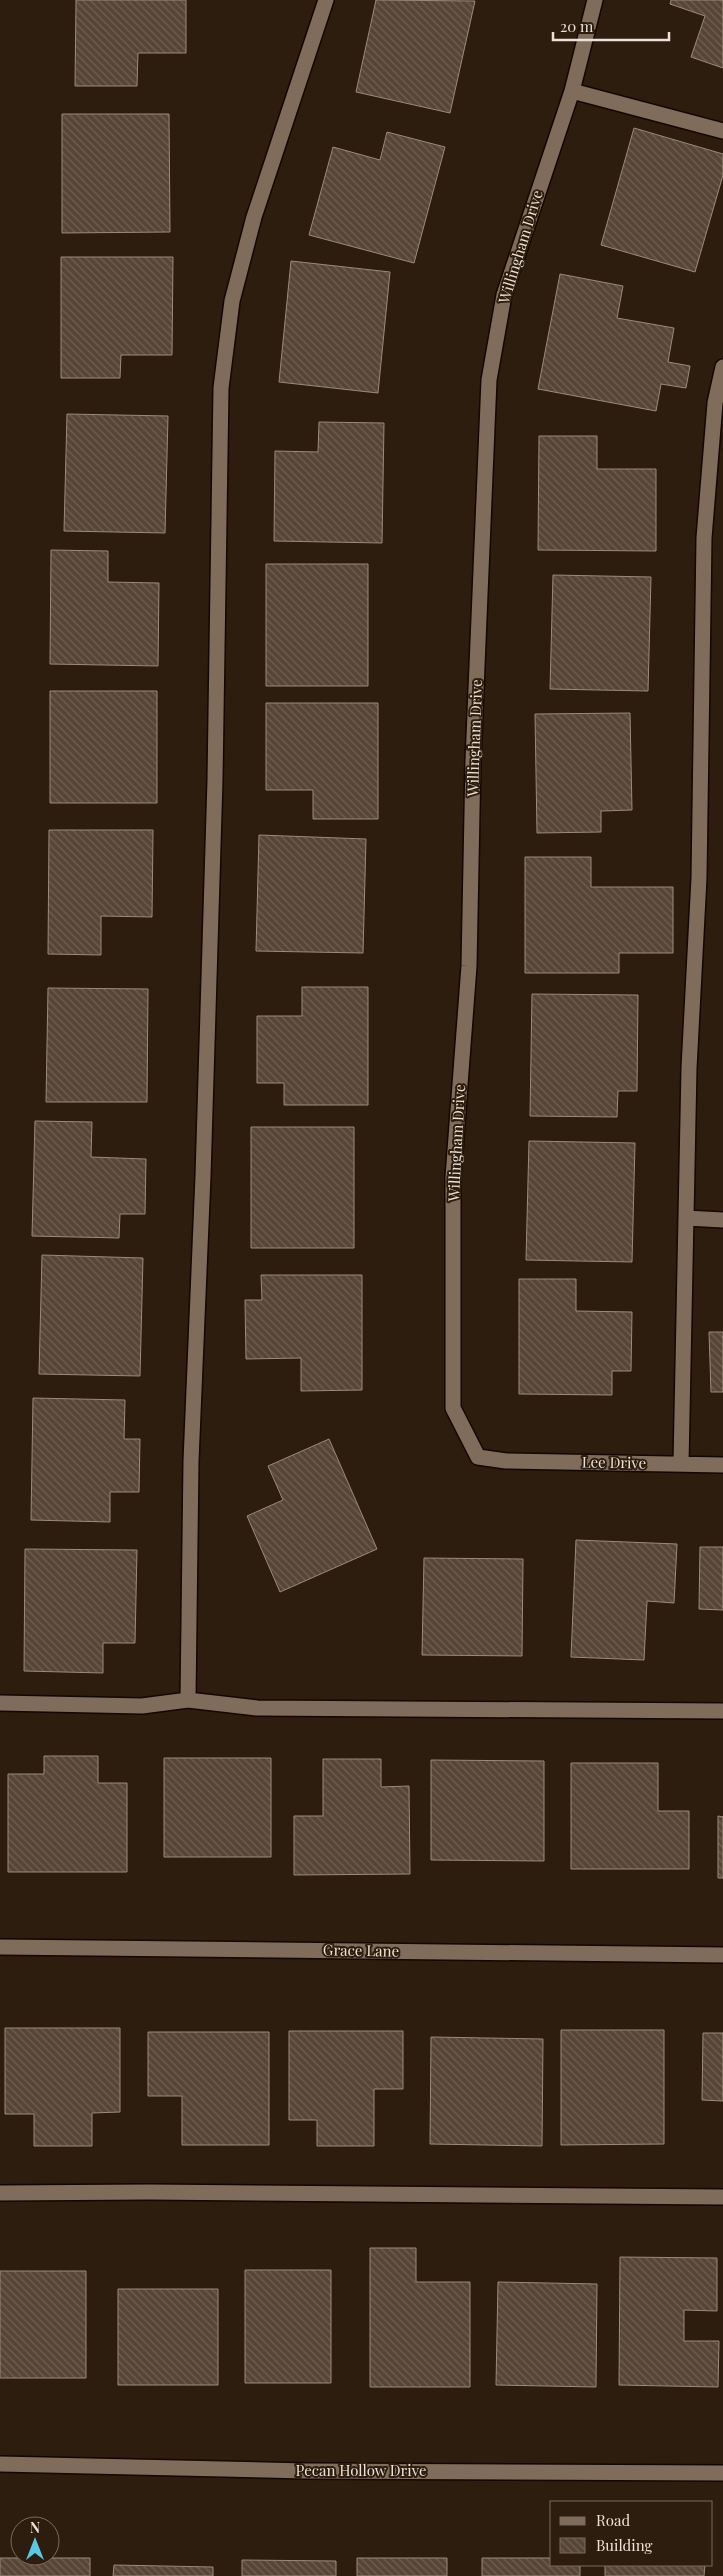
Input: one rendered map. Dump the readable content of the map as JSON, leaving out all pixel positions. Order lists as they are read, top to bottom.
{
  "streets": {
    "street": [
      "Willingham Drive",
      "Lee Drive",
      "Grace Lane",
      "Pecan Hollow Drive"
    ]
  },
  "crossings": [
    ["Willingham Drive", "Lee Drive"]
  ],
  "legend": ["Road", "Building"],
  "scale_bar": "20 m",
  "north": "top"
}
